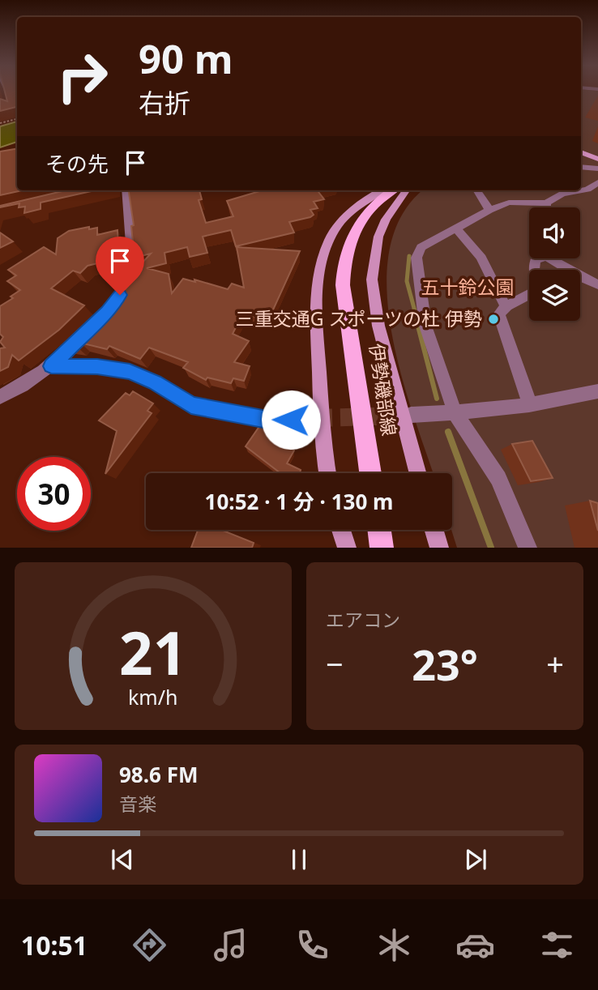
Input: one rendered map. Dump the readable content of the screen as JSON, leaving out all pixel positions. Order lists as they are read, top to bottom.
{
  "streets": {
    "main road": ["伊勢磯部線"]
  },
  "parks": ["五十鈴公園"],
  "places": ["三重交通G スポーツの杜 伊勢"],
  "page": {
    "turn": ["90 m", "右折"],
    "then": "その先",
    "limit": "30",
    "trip": "10:52 · 1 分 · 130 m",
    "tile": "エアコン",
    "heat": ["−", "23°", "+"],
    "song": ["98.6 FM", "音楽"],
    "tabs": "10:51",
    "gauge": ["21", "km/h"]
  }
}
